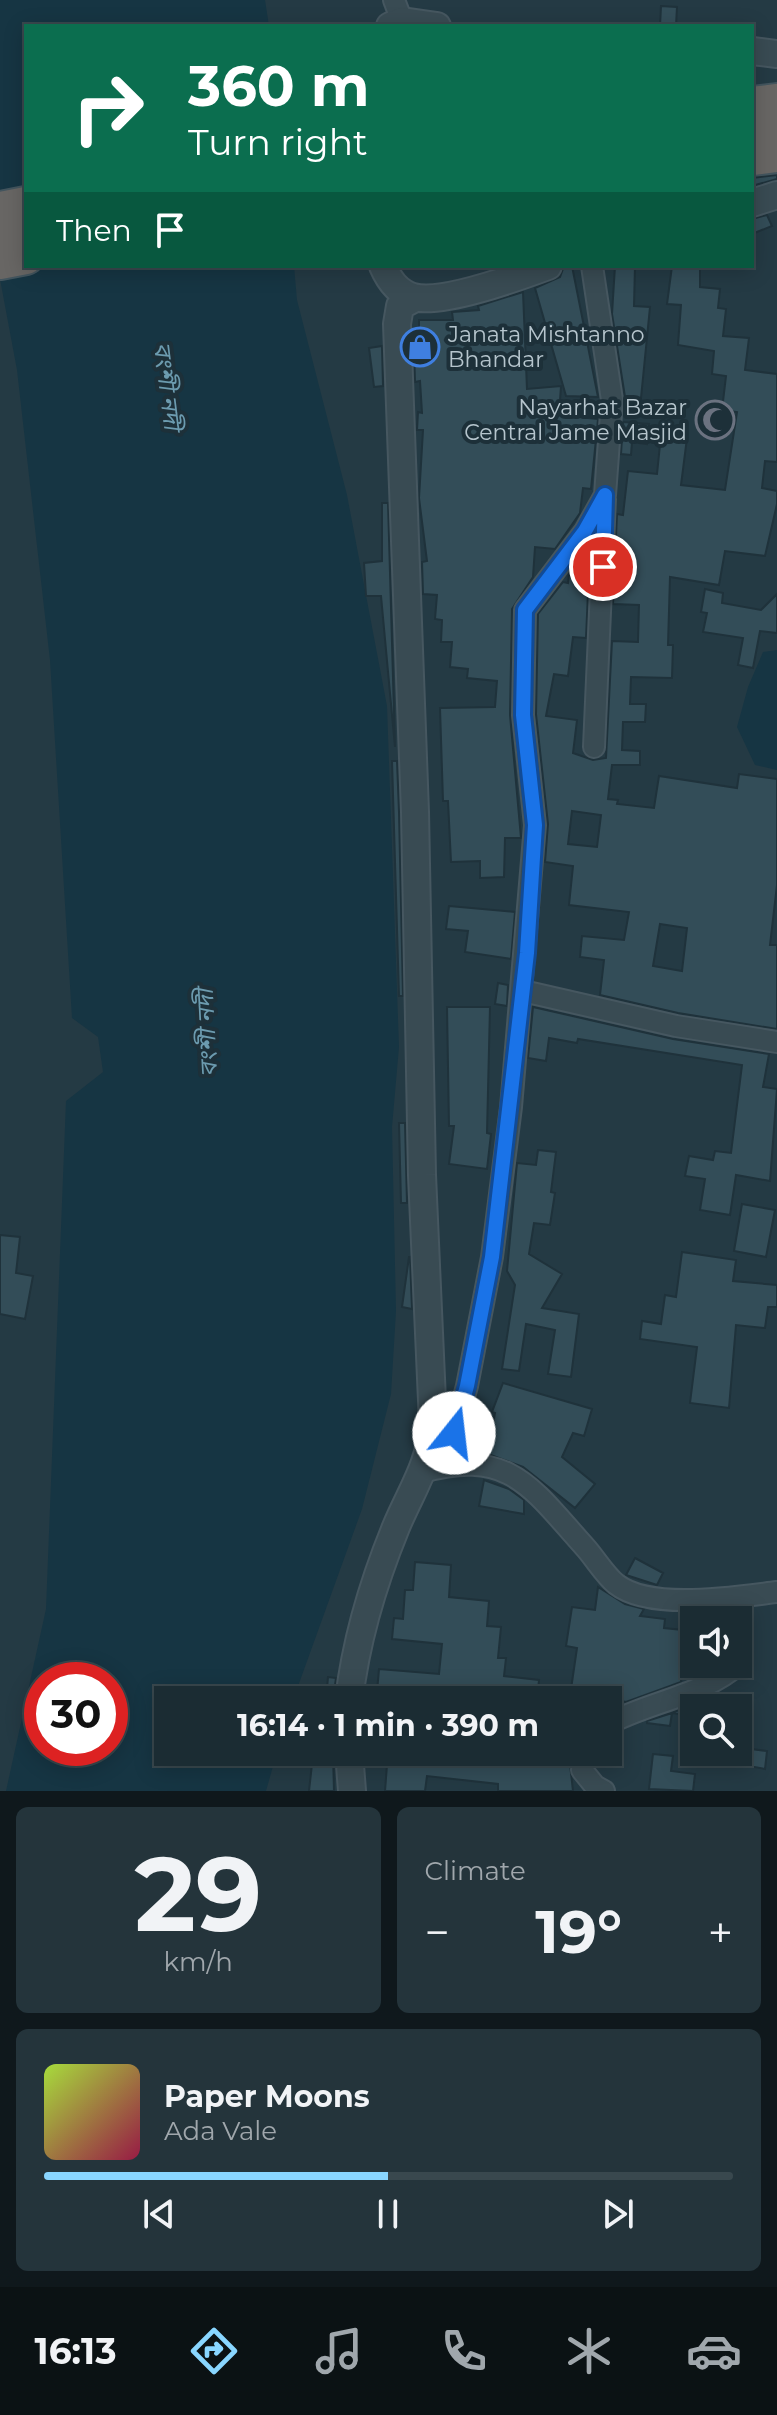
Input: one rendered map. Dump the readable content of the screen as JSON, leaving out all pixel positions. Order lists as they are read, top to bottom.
{
  "water": ["বংশী নদী"],
  "places": {
    "shop": ["Janata Mishtanno Bhandar"],
    "mosque": ["Nayarhat Bazar Central Jame Masjid"]
  },
  "page": {
    "turn": ["360 m", "Turn right"],
    "then": "Then",
    "limit": "30",
    "trip": "16:14 · 1 min · 390 m",
    "tile": [
      ["29", "km/h"],
      "Climate"
    ],
    "heat": ["−", "19°", "+"],
    "song": ["Paper Moons", "Ada Vale"],
    "tabs": "16:13"
  }
}
